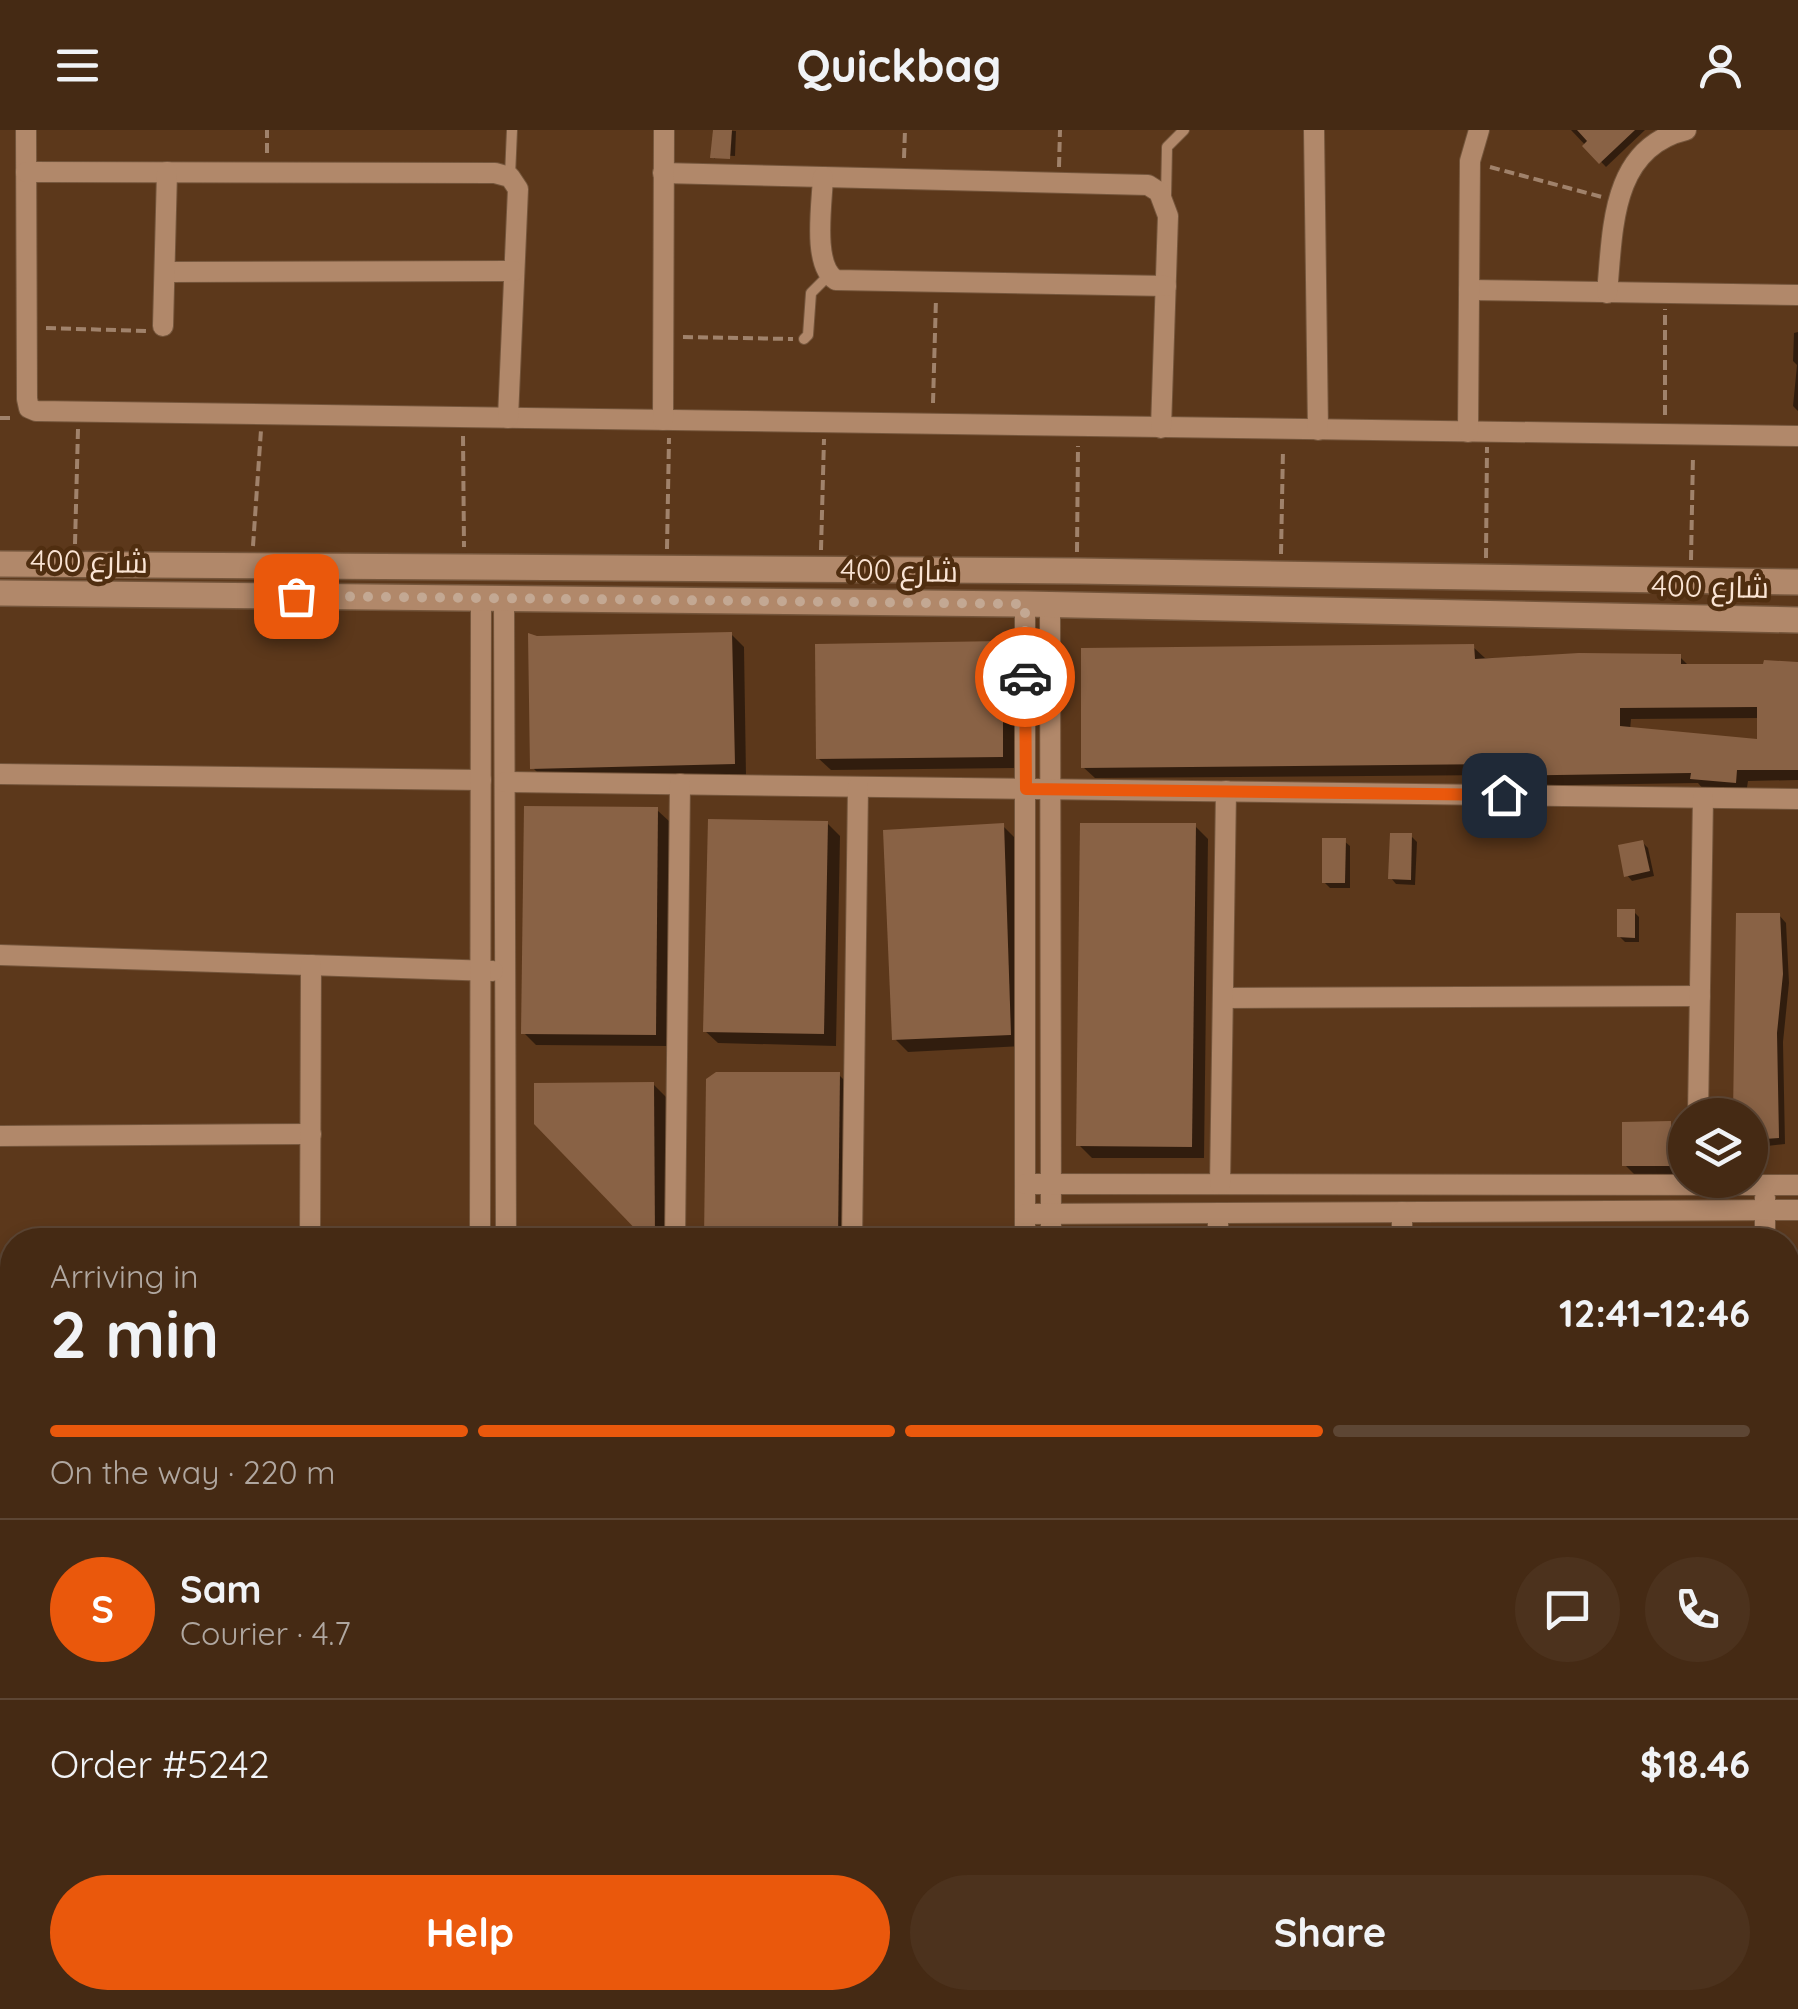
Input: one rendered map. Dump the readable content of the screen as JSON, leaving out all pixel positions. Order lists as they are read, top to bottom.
{
  "streets": {
    "street": ["شارع 400"]
  },
  "page": {
    "header": "Quickbag",
    "heading": ["2 min", "Arriving in", "12:41–12:46"],
    "panel": [
      "Sam",
      "Courier · 4.7",
      "Order #5242",
      "$18.46"
    ],
    "bar": "On the way · 220 m",
    "round": "S",
    "buttons": ["Help", "Share"]
  }
}
